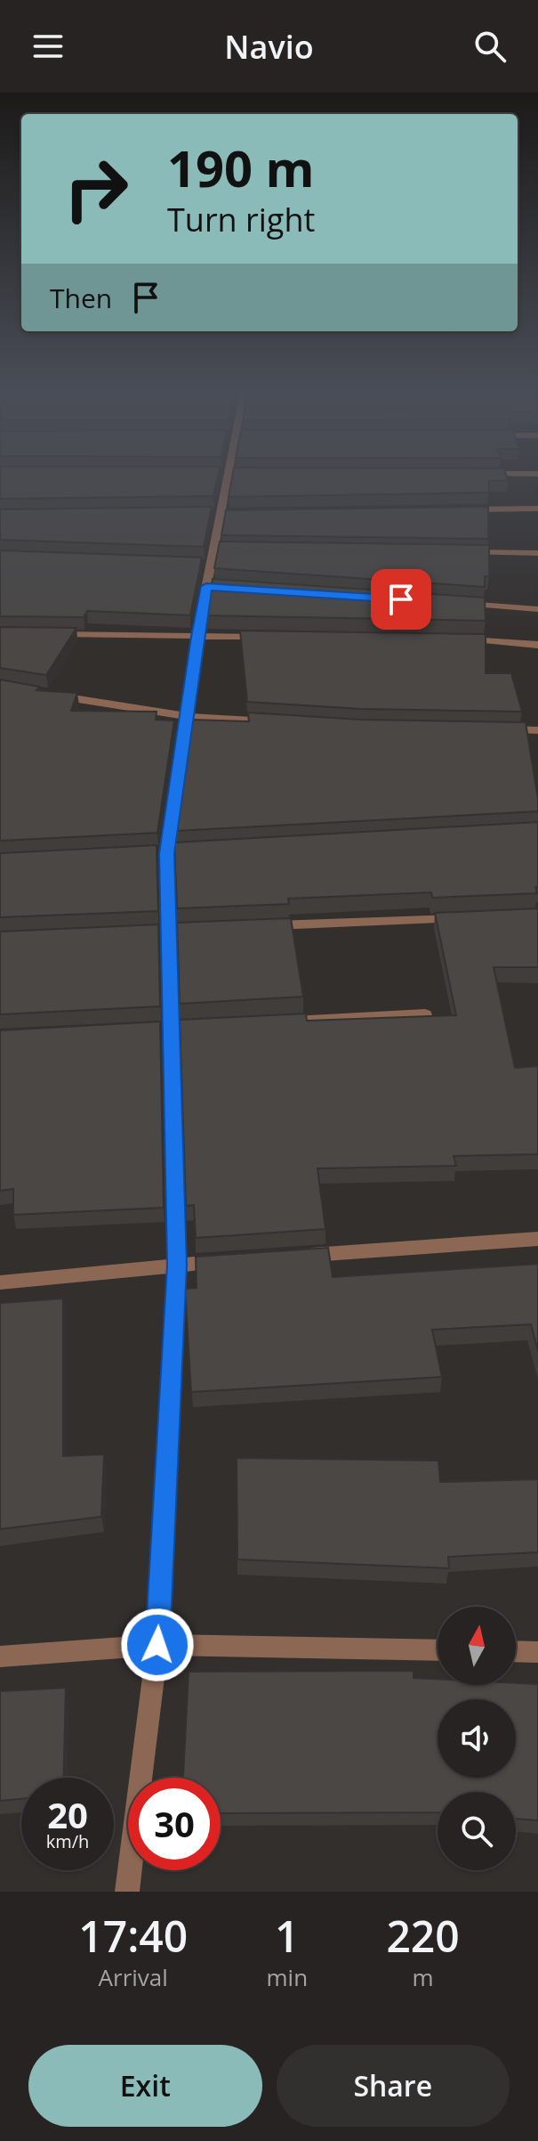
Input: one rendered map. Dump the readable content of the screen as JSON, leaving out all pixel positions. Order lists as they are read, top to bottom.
{
  "north": "top",
  "page": {
    "header": "Navio",
    "turn": ["190 m", "Turn right"],
    "then": "Then",
    "speed": "20 km/h",
    "limit": "30",
    "eta": [
      "17:40",
      "Arrival",
      "1",
      "min",
      "220",
      "m"
    ],
    "buttons": ["Exit", "Share"]
  }
}
